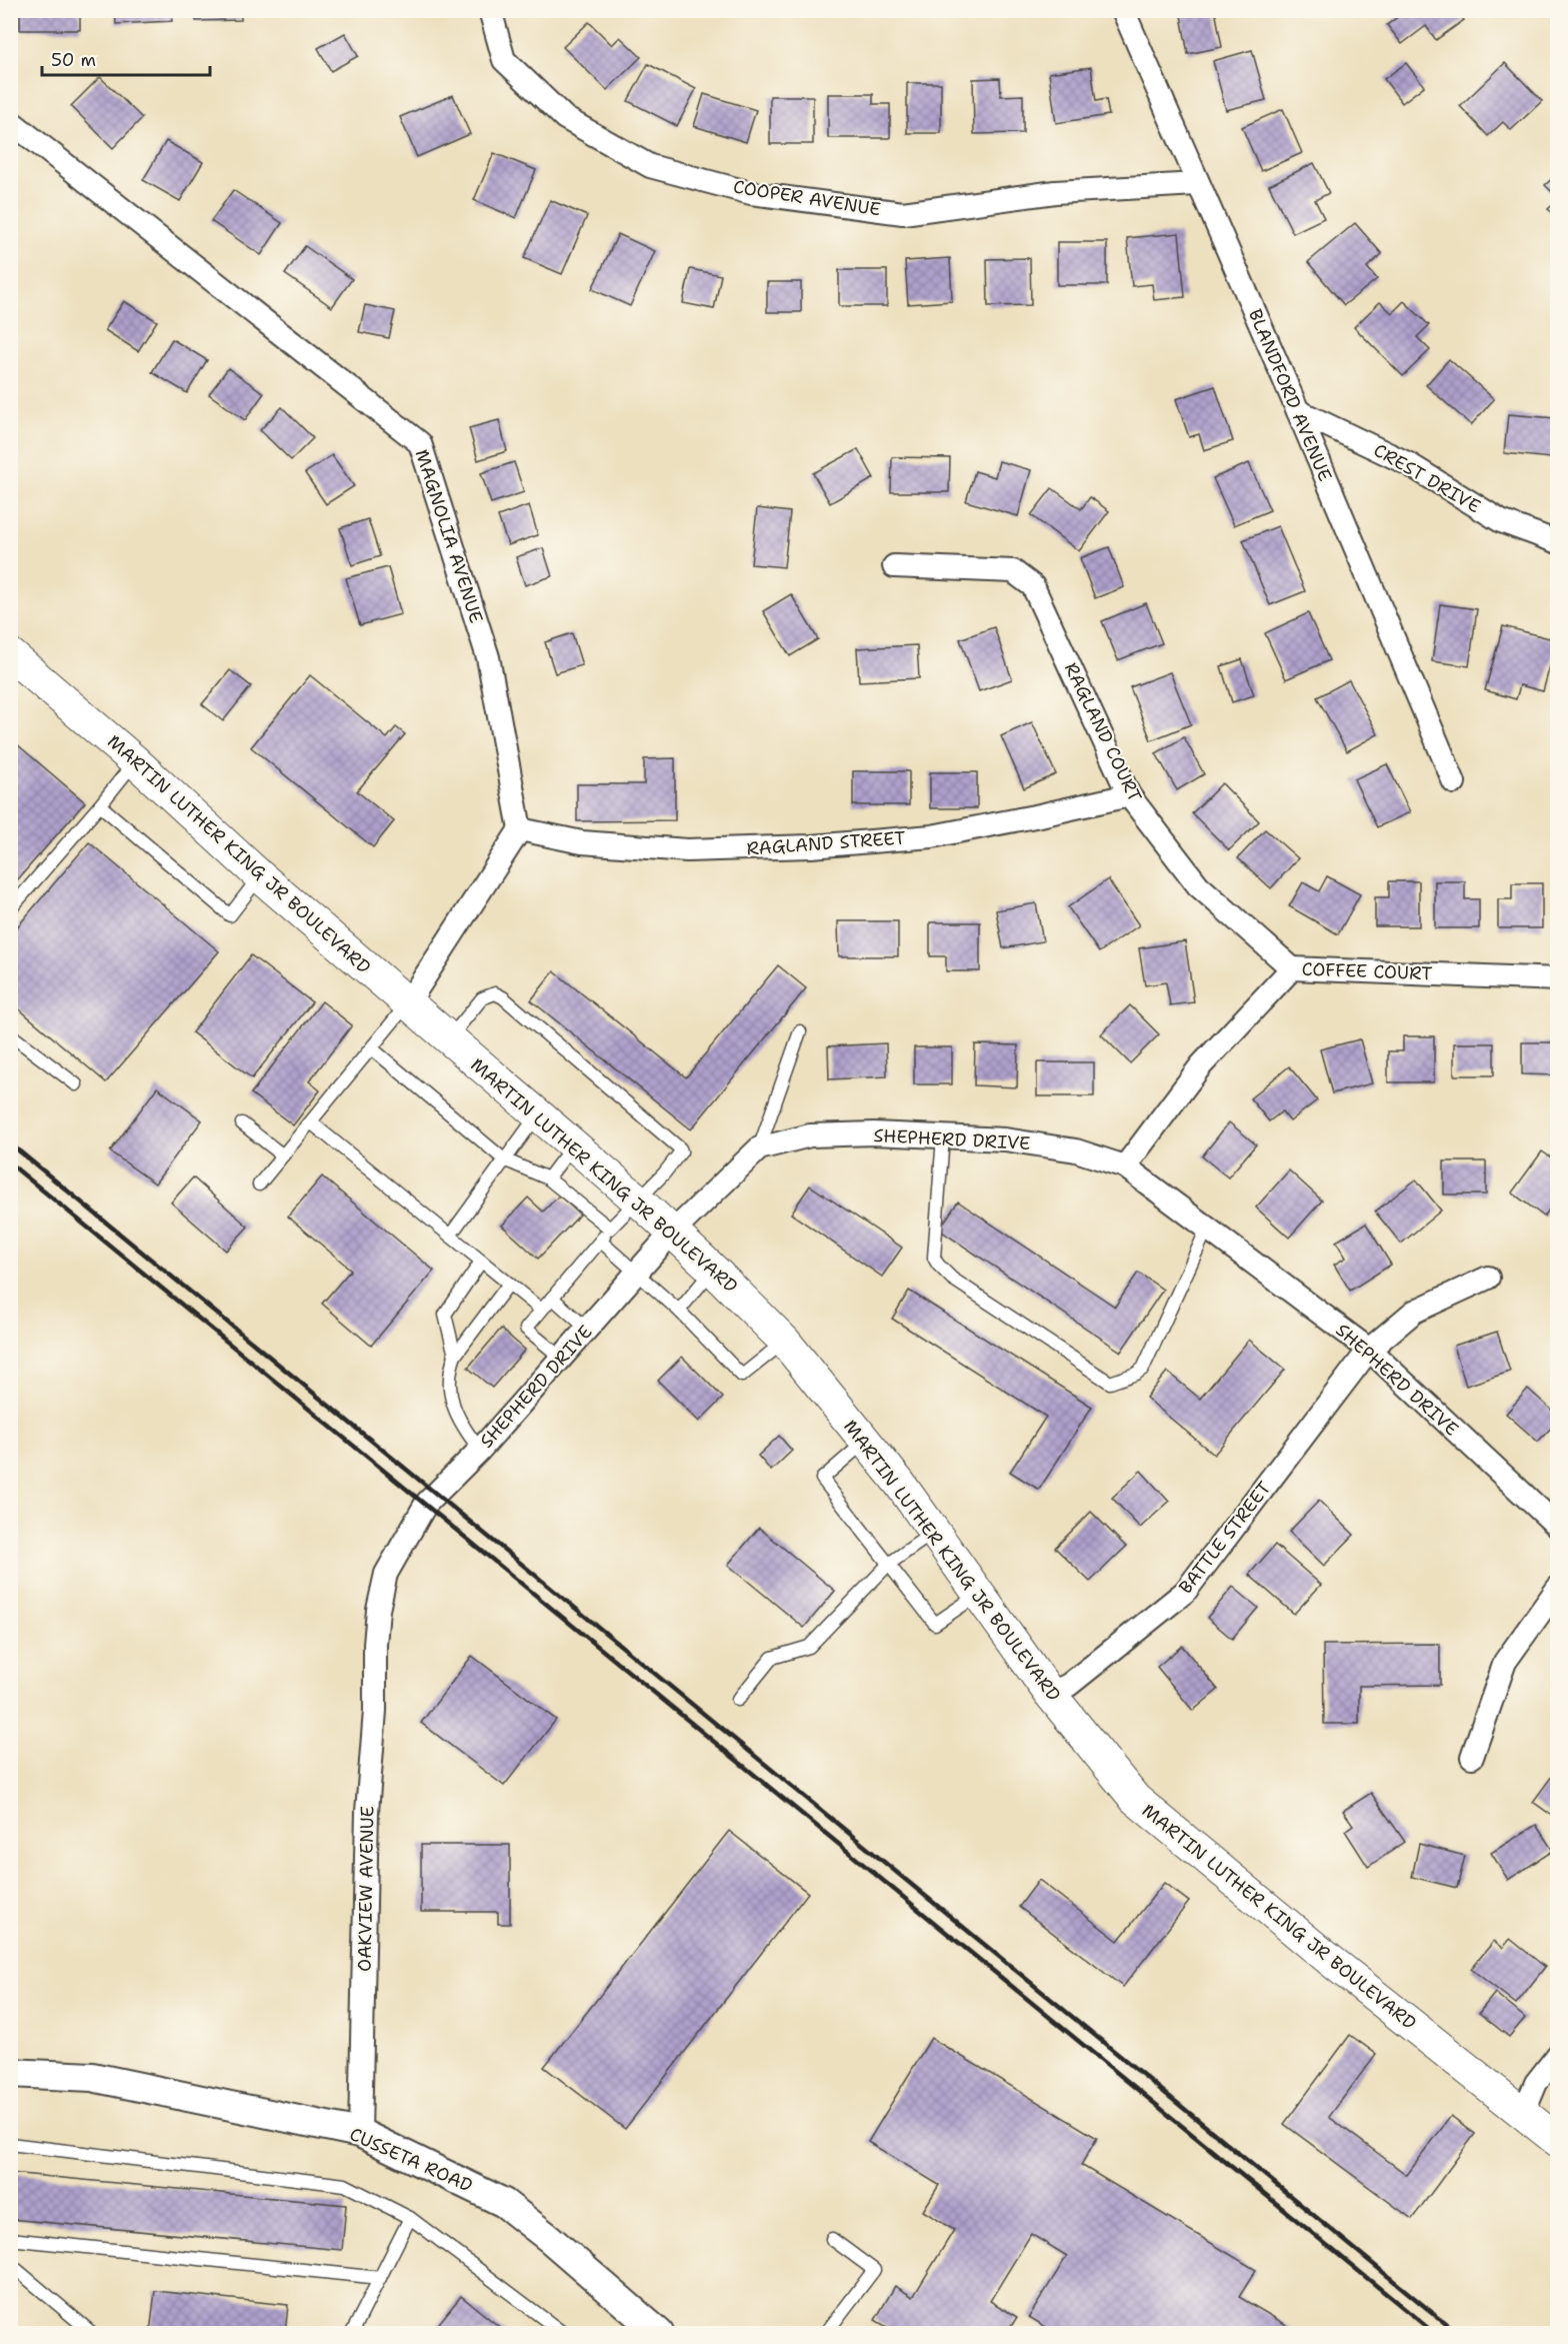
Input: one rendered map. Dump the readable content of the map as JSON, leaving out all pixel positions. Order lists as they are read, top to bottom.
{
  "streets": {
    "main road": ["MARTIN LUTHER KING JR BOULEVARD"],
    "street": [
      "COOPER AVENUE",
      "BLANDFORD AVENUE",
      "CREST DRIVE",
      "MAGNOLIA AVENUE",
      "RAGLAND COURT",
      "RAGLAND STREET",
      "COFFEE COURT",
      "SHEPHERD DRIVE",
      "BATTLE STREET",
      "OAKVIEW AVENUE",
      "CUSSETA ROAD"
    ]
  },
  "crossings": [
    ["COOPER AVENUE", "BLANDFORD AVENUE"],
    ["BLANDFORD AVENUE", "CREST DRIVE"],
    ["MAGNOLIA AVENUE", "RAGLAND STREET"],
    ["RAGLAND COURT", "RAGLAND STREET"],
    ["RAGLAND COURT", "COFFEE COURT"],
    ["MARTIN LUTHER KING JR BOULEVARD", "SHEPHERD DRIVE"],
    ["MARTIN LUTHER KING JR BOULEVARD", "BATTLE STREET"],
    ["COFFEE COURT", "SHEPHERD DRIVE"],
    ["SHEPHERD DRIVE", "BATTLE STREET"],
    ["SHEPHERD DRIVE", "OAKVIEW AVENUE"],
    ["OAKVIEW AVENUE", "CUSSETA ROAD"]
  ],
  "scale_bar": "50 m"
}
